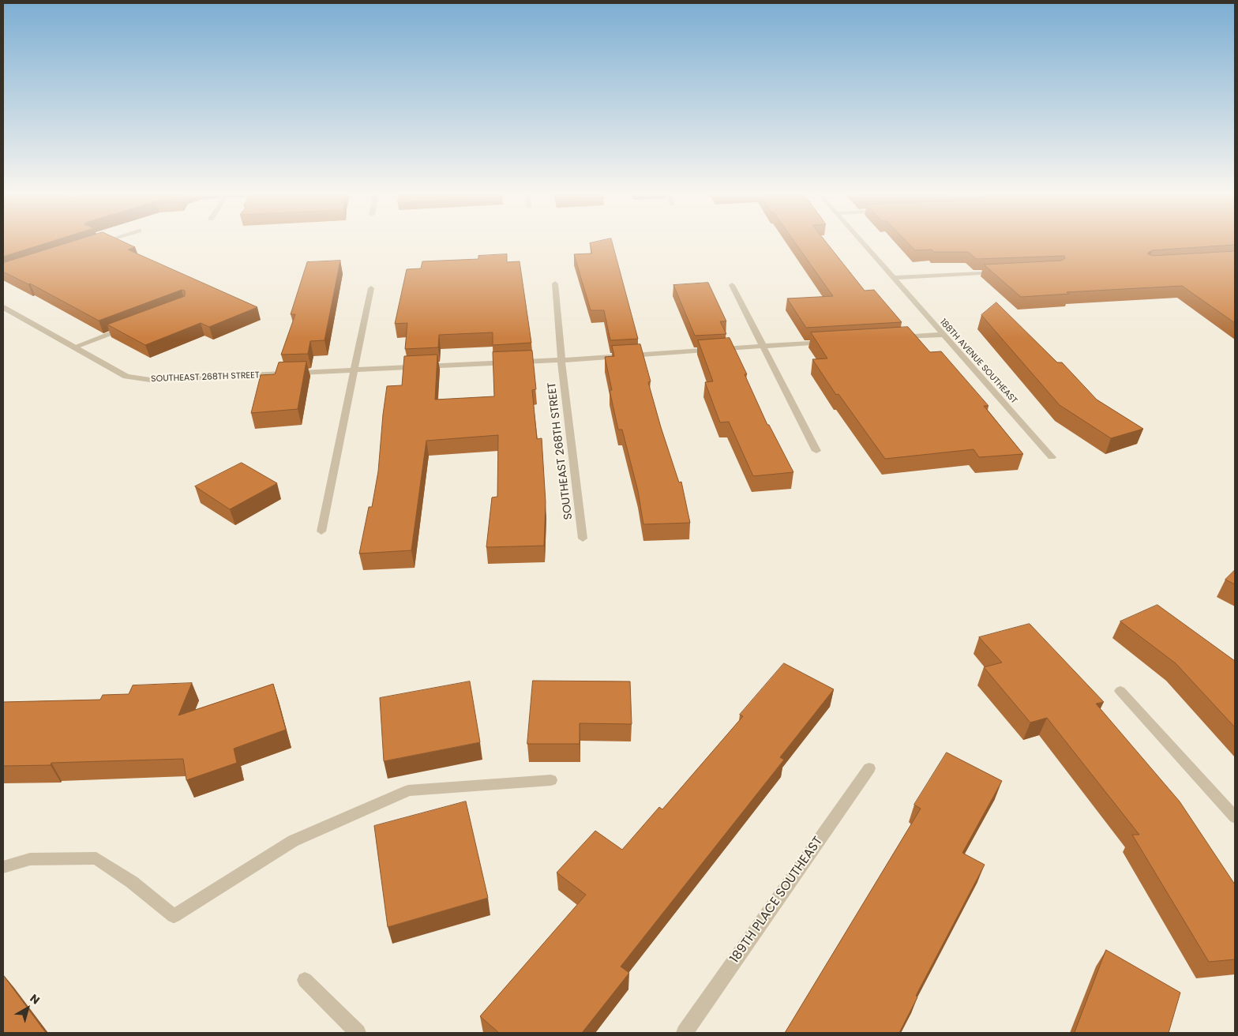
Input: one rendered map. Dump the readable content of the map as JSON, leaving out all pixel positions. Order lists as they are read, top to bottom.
{
  "streets": {
    "street": ["188TH AVENUE SOUTHEAST", "SOUTHEAST 268TH STREET", "189TH PLACE SOUTHEAST"]
  },
  "north": "top right"
}
